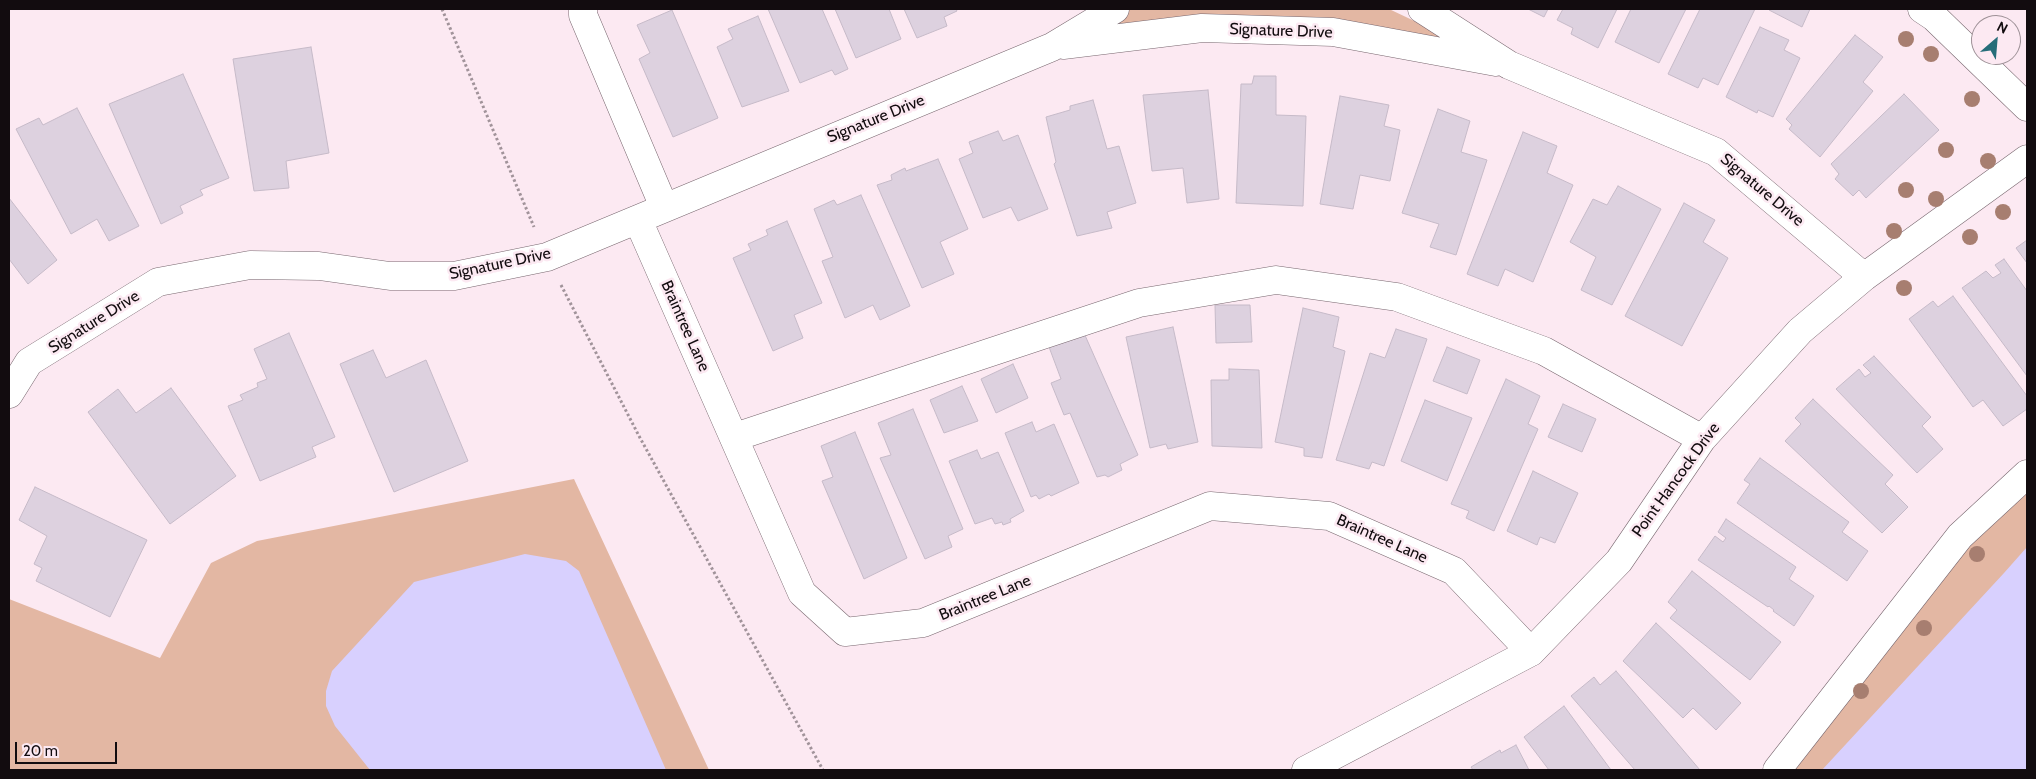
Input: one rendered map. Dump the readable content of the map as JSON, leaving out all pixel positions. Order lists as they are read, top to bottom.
{
  "streets": {
    "street": ["Signature Drive", "Braintree Lane", "Point Hancock Drive"]
  },
  "crossings": [
    ["Signature Drive", "Braintree Lane"],
    ["Signature Drive", "Point Hancock Drive"],
    ["Braintree Lane", "Point Hancock Drive"]
  ],
  "scale_bar": "20 m",
  "north": "top right"
}
